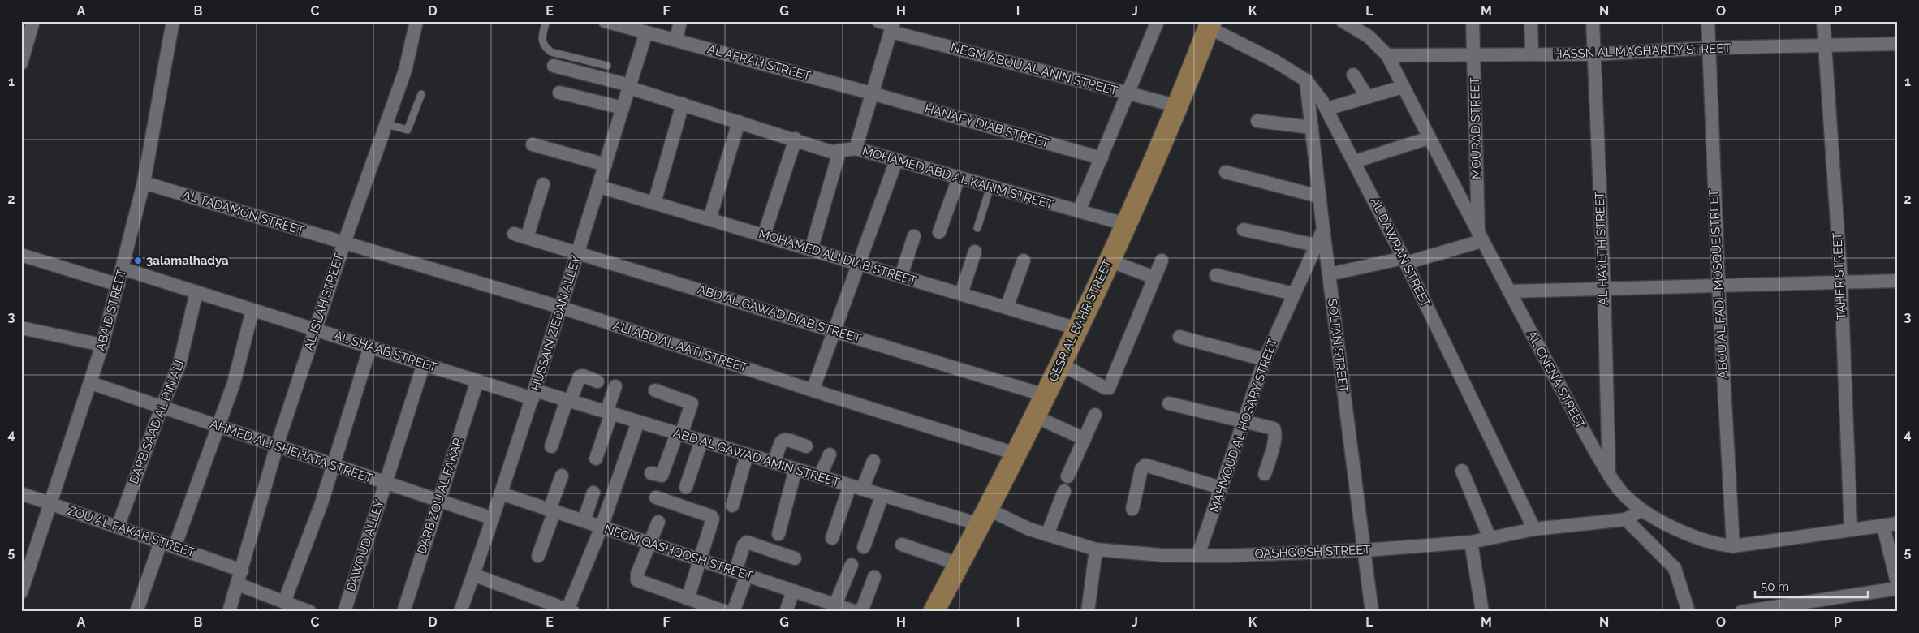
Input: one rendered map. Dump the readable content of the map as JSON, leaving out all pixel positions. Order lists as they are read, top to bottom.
{
  "streets": {
    "main road": ["GESR AL BAHR STREET"],
    "street": [
      "HASSN AL MAGHARBY STREET",
      "AL AFRAH STREET",
      "NEGM ABOU AL ANIN STREET",
      "HANAFY DIAB STREET",
      "MOURAD STREET",
      "MOHAMED ABD AL KARIM STREET",
      "AL TADAMON STREET",
      "AL HAYETH STREET",
      "AL DAWRAN STREET",
      "MOHAMED ALI DIAB STREET",
      "TAHER STREET",
      "ABOU AL FADL MOSQUE STREET",
      "AL ISLAH STREET",
      "ABAID STREET",
      "ABD AL GAWAD DIAB STREET",
      "HUSSAIN ZIEDAN ALLEY",
      "SOLTAN STREET",
      "ALI ABD AL AATI STREET",
      "AL SHAAB STREET",
      "AL GNENA STREET",
      "DARB SAAD AL DIN ALI",
      "MAHMOUD AL HOSARY STREET",
      "AHMED ALI SHEHATA STREET",
      "ABD AL GAWAD AMIN STREET",
      "DARB ZOU AL FAKAR",
      "ZOU AL FAKAR STREET",
      "DAWOUD ALLEY",
      "QASHQOSH STREET",
      "NEGM QASHQOSH STREET"
    ]
  },
  "crossings": [
    ["HASSN AL MAGHARBY STREET", "MOURAD STREET"],
    ["HASSN AL MAGHARBY STREET", "AL HAYETH STREET"],
    ["HASSN AL MAGHARBY STREET", "TAHER STREET"],
    ["HASSN AL MAGHARBY STREET", "ABOU AL FADL MOSQUE STREET"],
    ["HASSN AL MAGHARBY STREET", "AL GNENA STREET"],
    ["AL AFRAH STREET", "HANAFY DIAB STREET"],
    ["AL AFRAH STREET", "HUSSAIN ZIEDAN ALLEY"],
    ["NEGM ABOU AL ANIN STREET", "GESR AL BAHR STREET"],
    ["MOURAD STREET", "AL GNENA STREET"],
    ["MOHAMED ABD AL KARIM STREET", "GESR AL BAHR STREET"],
    ["MOHAMED ABD AL KARIM STREET", "HUSSAIN ZIEDAN ALLEY"],
    ["AL TADAMON STREET", "AL ISLAH STREET"],
    ["AL TADAMON STREET", "ABAID STREET"],
    ["AL TADAMON STREET", "ALI ABD AL AATI STREET"],
    ["AL HAYETH STREET", "AL GNENA STREET"],
    ["AL DAWRAN STREET", "GESR AL BAHR STREET"],
    ["AL DAWRAN STREET", "SOLTAN STREET"],
    ["AL DAWRAN STREET", "QASHQOSH STREET"],
    ["MOHAMED ALI DIAB STREET", "GESR AL BAHR STREET"],
    ["MOHAMED ALI DIAB STREET", "HUSSAIN ZIEDAN ALLEY"],
    ["TAHER STREET", "AL GNENA STREET"],
    ["ABOU AL FADL MOSQUE STREET", "AL GNENA STREET"],
    ["AL ISLAH STREET", "ALI ABD AL AATI STREET"],
    ["AL ISLAH STREET", "AL SHAAB STREET"],
    ["AL ISLAH STREET", "AHMED ALI SHEHATA STREET"],
    ["AL ISLAH STREET", "ZOU AL FAKAR STREET"],
    ["ABAID STREET", "AL SHAAB STREET"],
    ["ABAID STREET", "AHMED ALI SHEHATA STREET"],
    ["ABAID STREET", "ZOU AL FAKAR STREET"],
    ["ABD AL GAWAD DIAB STREET", "GESR AL BAHR STREET"],
    ["ABD AL GAWAD DIAB STREET", "HUSSAIN ZIEDAN ALLEY"],
    ["GESR AL BAHR STREET", "ALI ABD AL AATI STREET"],
    ["GESR AL BAHR STREET", "ABD AL GAWAD AMIN STREET"],
    ["GESR AL BAHR STREET", "QASHQOSH STREET"],
    ["HUSSAIN ZIEDAN ALLEY", "ALI ABD AL AATI STREET"],
    ["HUSSAIN ZIEDAN ALLEY", "AL SHAAB STREET"],
    ["HUSSAIN ZIEDAN ALLEY", "AHMED ALI SHEHATA STREET"],
    ["HUSSAIN ZIEDAN ALLEY", "ABD AL GAWAD AMIN STREET"],
    ["HUSSAIN ZIEDAN ALLEY", "NEGM QASHQOSH STREET"],
    ["SOLTAN STREET", "MAHMOUD AL HOSARY STREET"],
    ["SOLTAN STREET", "QASHQOSH STREET"],
    ["AL SHAAB STREET", "DARB SAAD AL DIN ALI"],
    ["AL SHAAB STREET", "ABD AL GAWAD AMIN STREET"],
    ["AL SHAAB STREET", "DARB ZOU AL FAKAR"],
    ["AL SHAAB STREET", "DAWOUD ALLEY"],
    ["AL GNENA STREET", "QASHQOSH STREET"],
    ["DARB SAAD AL DIN ALI", "AHMED ALI SHEHATA STREET"],
    ["DARB SAAD AL DIN ALI", "ZOU AL FAKAR STREET"],
    ["MAHMOUD AL HOSARY STREET", "QASHQOSH STREET"],
    ["AHMED ALI SHEHATA STREET", "DARB ZOU AL FAKAR"],
    ["AHMED ALI SHEHATA STREET", "DAWOUD ALLEY"],
    ["ABD AL GAWAD AMIN STREET", "QASHQOSH STREET"]
  ],
  "places": ["3alamalhadya"],
  "scale_bar": "50 m",
  "grid": {
    "columns": [
      "A",
      "B",
      "C",
      "D",
      "E",
      "F",
      "G",
      "H",
      "I",
      "J",
      "K",
      "L",
      "M",
      "N",
      "O",
      "P"
    ],
    "rows": [
      "1",
      "2",
      "3",
      "4",
      "5"
    ]
  }
}
